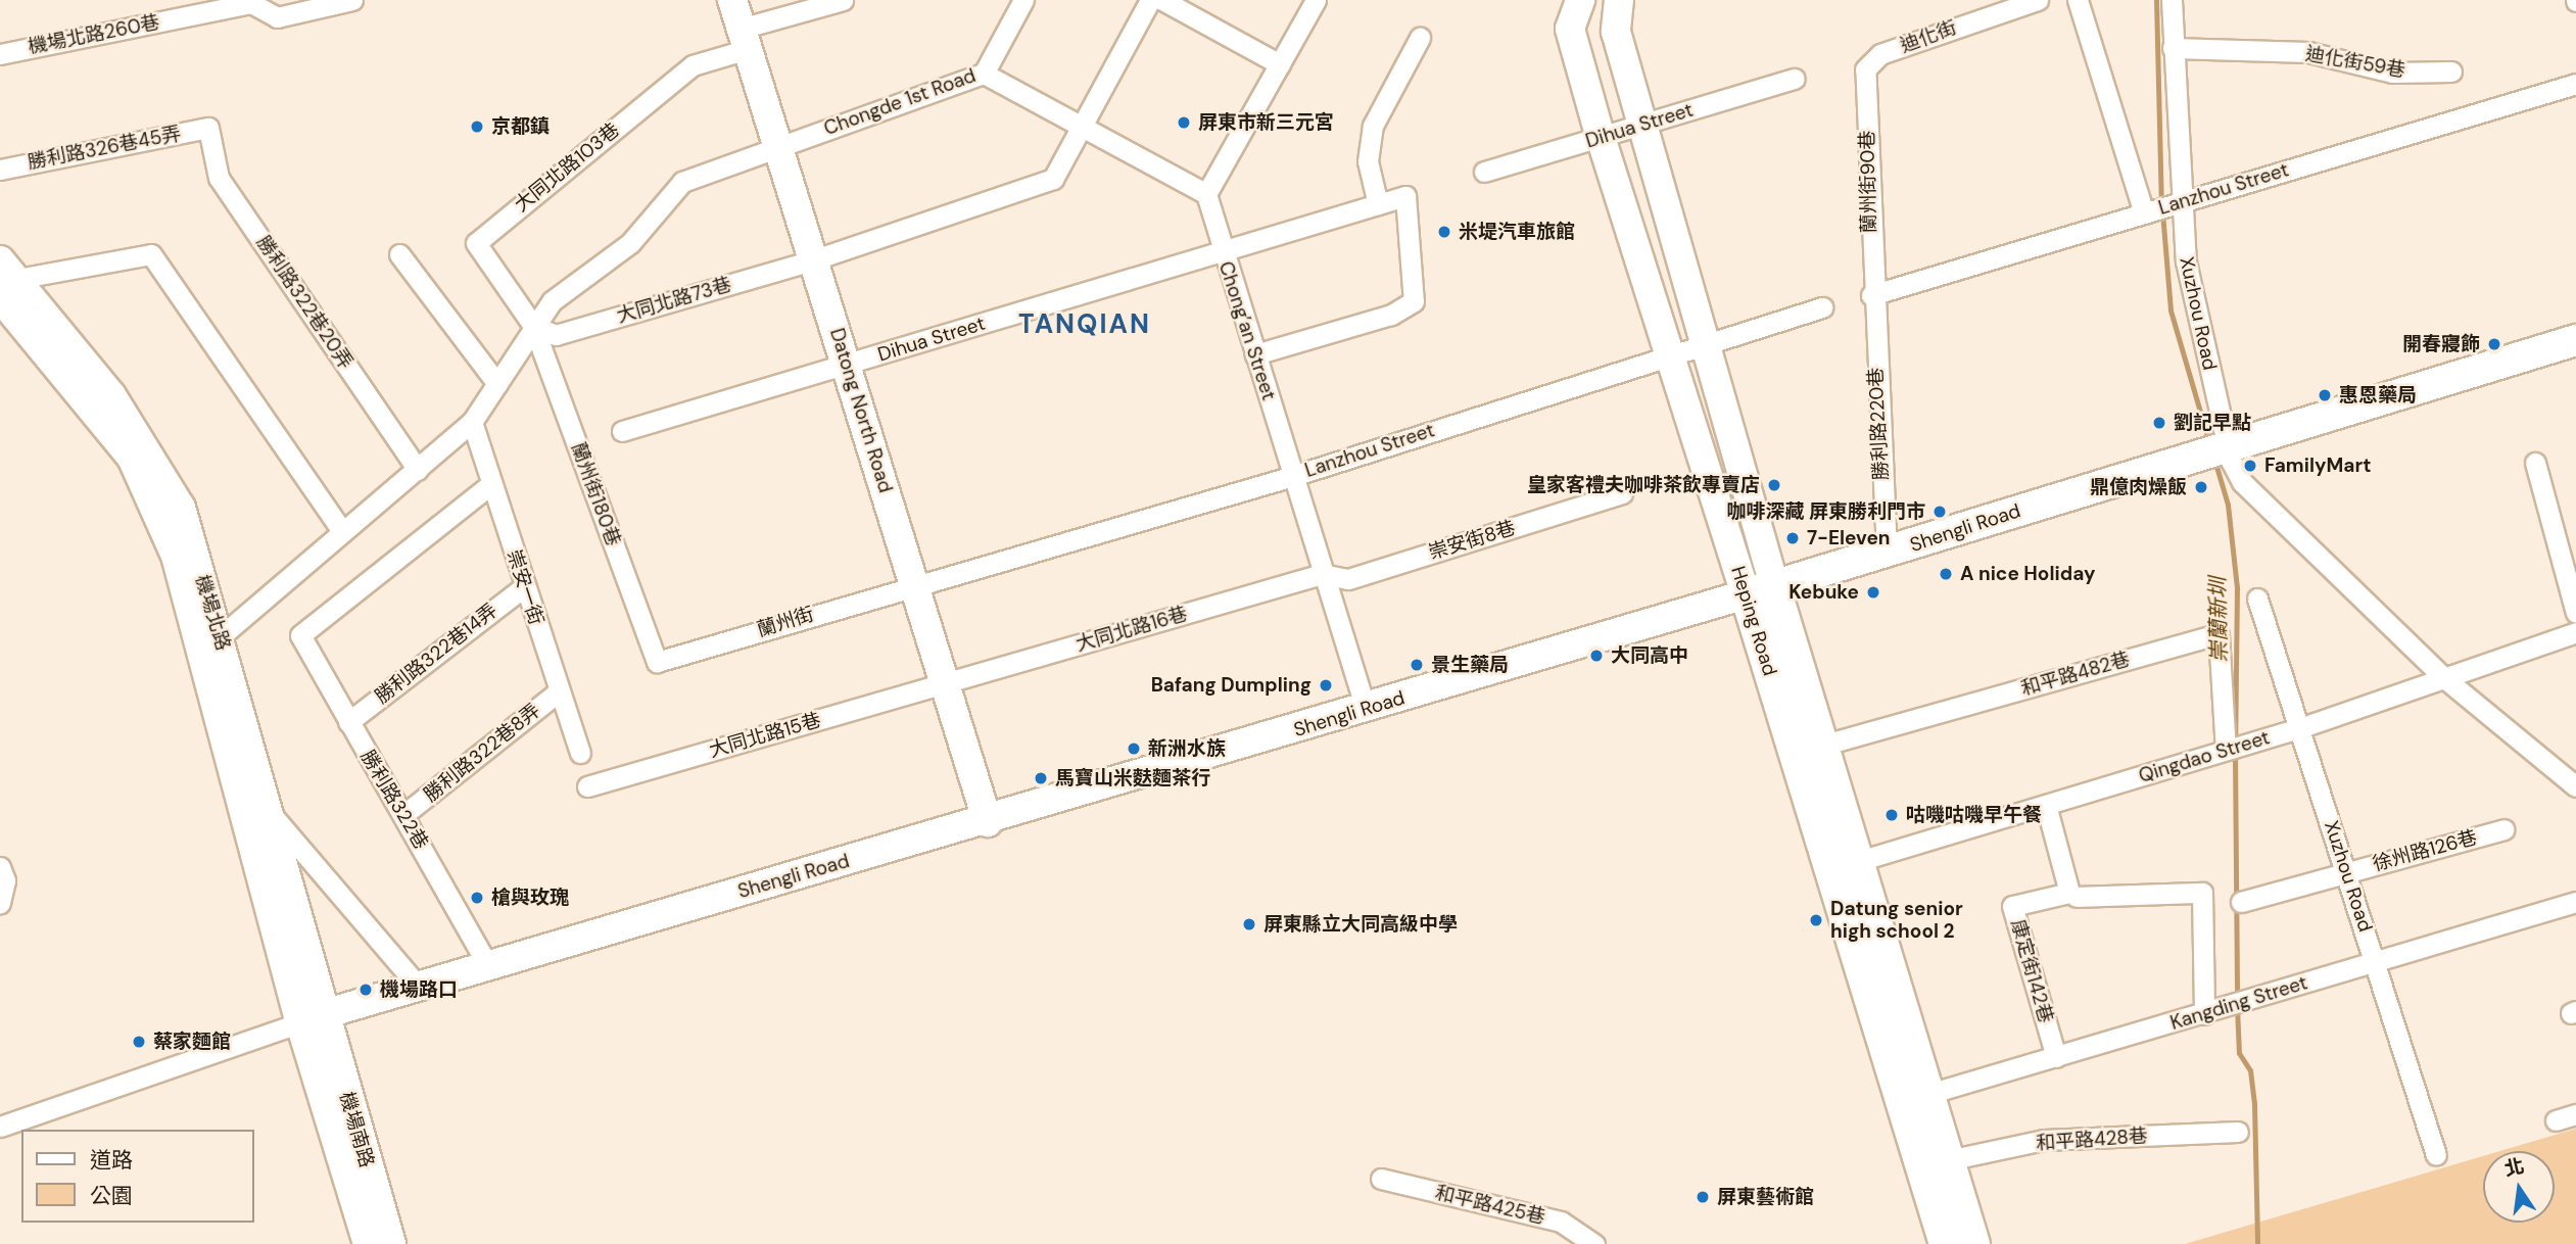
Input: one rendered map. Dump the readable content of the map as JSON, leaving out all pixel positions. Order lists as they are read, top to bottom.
{
  "streets": {
    "main road": ["Shengli Road", "Heping Road"],
    "street": [
      "機場北路260巷",
      "迪化街",
      "迪化街59巷",
      "Chongde 1st Road",
      "Dihua Street",
      "勝利路326巷45弄",
      "大同北路103巷",
      "蘭州街90巷",
      "Lanzhou Street",
      "大同北路73巷",
      "勝利路322巷20弄",
      "Xuzhou Road",
      "Chong’an Street",
      "Datong North Road",
      "勝利路220巷",
      "蘭州街180巷",
      "崇安街8巷",
      "崇安一街",
      "機場北路",
      "蘭州街",
      "大同北路16巷",
      "勝利路322巷14弄",
      "和平路482巷",
      "大同北路15巷",
      "勝利路322巷8弄",
      "Qingdao Street",
      "勝利路322巷",
      "徐州路126巷",
      "康定街142巷",
      "Kangding Street",
      "機場南路",
      "和平路428巷",
      "和平路425巷"
    ]
  },
  "crossings": [
    ["迪化街", "蘭州街90巷"],
    ["Chongde 1st Road", "大同北路103巷"],
    ["Chongde 1st Road", "大同北路73巷"],
    ["Chongde 1st Road", "勝利路322巷20弄"],
    ["Chongde 1st Road", "Datong North Road"],
    ["Chongde 1st Road", "蘭州街180巷"],
    ["Chongde 1st Road", "崇安一街"],
    ["Chongde 1st Road", "機場北路"],
    ["Dihua Street", "Chong’an Street"],
    ["Dihua Street", "Datong North Road"],
    ["Dihua Street", "Heping Road"],
    ["勝利路326巷45弄", "勝利路322巷20弄"],
    ["大同北路103巷", "大同北路73巷"],
    ["大同北路103巷", "Datong North Road"],
    ["大同北路103巷", "蘭州街180巷"],
    ["蘭州街90巷", "Lanzhou Street"],
    ["蘭州街90巷", "勝利路220巷"],
    ["Lanzhou Street", "Xuzhou Road"],
    ["Lanzhou Street", "Chong’an Street"],
    ["Lanzhou Street", "Datong North Road"],
    ["Lanzhou Street", "勝利路220巷"],
    ["Lanzhou Street", "Heping Road"],
    ["Lanzhou Street", "蘭州街"],
    ["大同北路73巷", "Datong North Road"],
    ["大同北路73巷", "蘭州街180巷"],
    ["Xuzhou Road", "Shengli Road"],
    ["Xuzhou Road", "Qingdao Street"],
    ["Xuzhou Road", "徐州路126巷"],
    ["Xuzhou Road", "Kangding Street"],
    ["Chong’an Street", "Shengli Road"],
    ["Chong’an Street", "崇安街8巷"],
    ["Chong’an Street", "大同北路16巷"],
    ["Datong North Road", "Shengli Road"],
    ["Datong North Road", "蘭州街"],
    ["Datong North Road", "大同北路16巷"],
    ["Datong North Road", "大同北路15巷"],
    ["勝利路220巷", "Shengli Road"],
    ["蘭州街180巷", "蘭州街"],
    ["Shengli Road", "機場北路"],
    ["Shengli Road", "Heping Road"],
    ["Shengli Road", "勝利路322巷"],
    ["Shengli Road", "機場南路"],
    ["崇安街8巷", "大同北路16巷"],
    ["崇安一街", "勝利路322巷14弄"],
    ["崇安一街", "勝利路322巷8弄"],
    ["崇安一街", "勝利路322巷"],
    ["機場北路", "機場南路"],
    ["Heping Road", "和平路482巷"],
    ["Heping Road", "Qingdao Street"],
    ["Heping Road", "Kangding Street"],
    ["Heping Road", "和平路428巷"],
    ["大同北路16巷", "大同北路15巷"],
    ["勝利路322巷14弄", "勝利路322巷"],
    ["和平路482巷", "Qingdao Street"],
    ["勝利路322巷8弄", "勝利路322巷"],
    ["Qingdao Street", "康定街142巷"],
    ["康定街142巷", "Kangding Street"]
  ],
  "districts": ["TANQIAN"],
  "water": ["崇蘭新圳"],
  "places": [
    "屏東市新三元宮",
    "京都鎮",
    "米堤汽車旅館",
    "開春寢飾",
    "惠恩藥局",
    "劉記早點",
    "FamilyMart",
    "皇家客禮夫咖啡茶飲專賣店",
    "鼎億肉燥飯",
    "咖啡深藏 屏東勝利門市",
    "7-Eleven",
    "A nice Holiday",
    "Kebuke",
    "大同高中",
    "景生藥局",
    "Bafang Dumpling",
    "新洲水族",
    "馬寶山米麩麵茶行",
    "咕嘰咕嘰早午餐",
    "槍與玫瑰",
    "Datung senior high school 2",
    "屏東縣立大同高級中學",
    "機場路口",
    "蔡家麵館",
    "屏東藝術館"
  ],
  "legend": ["道路", "公園"],
  "north": "top"
}
